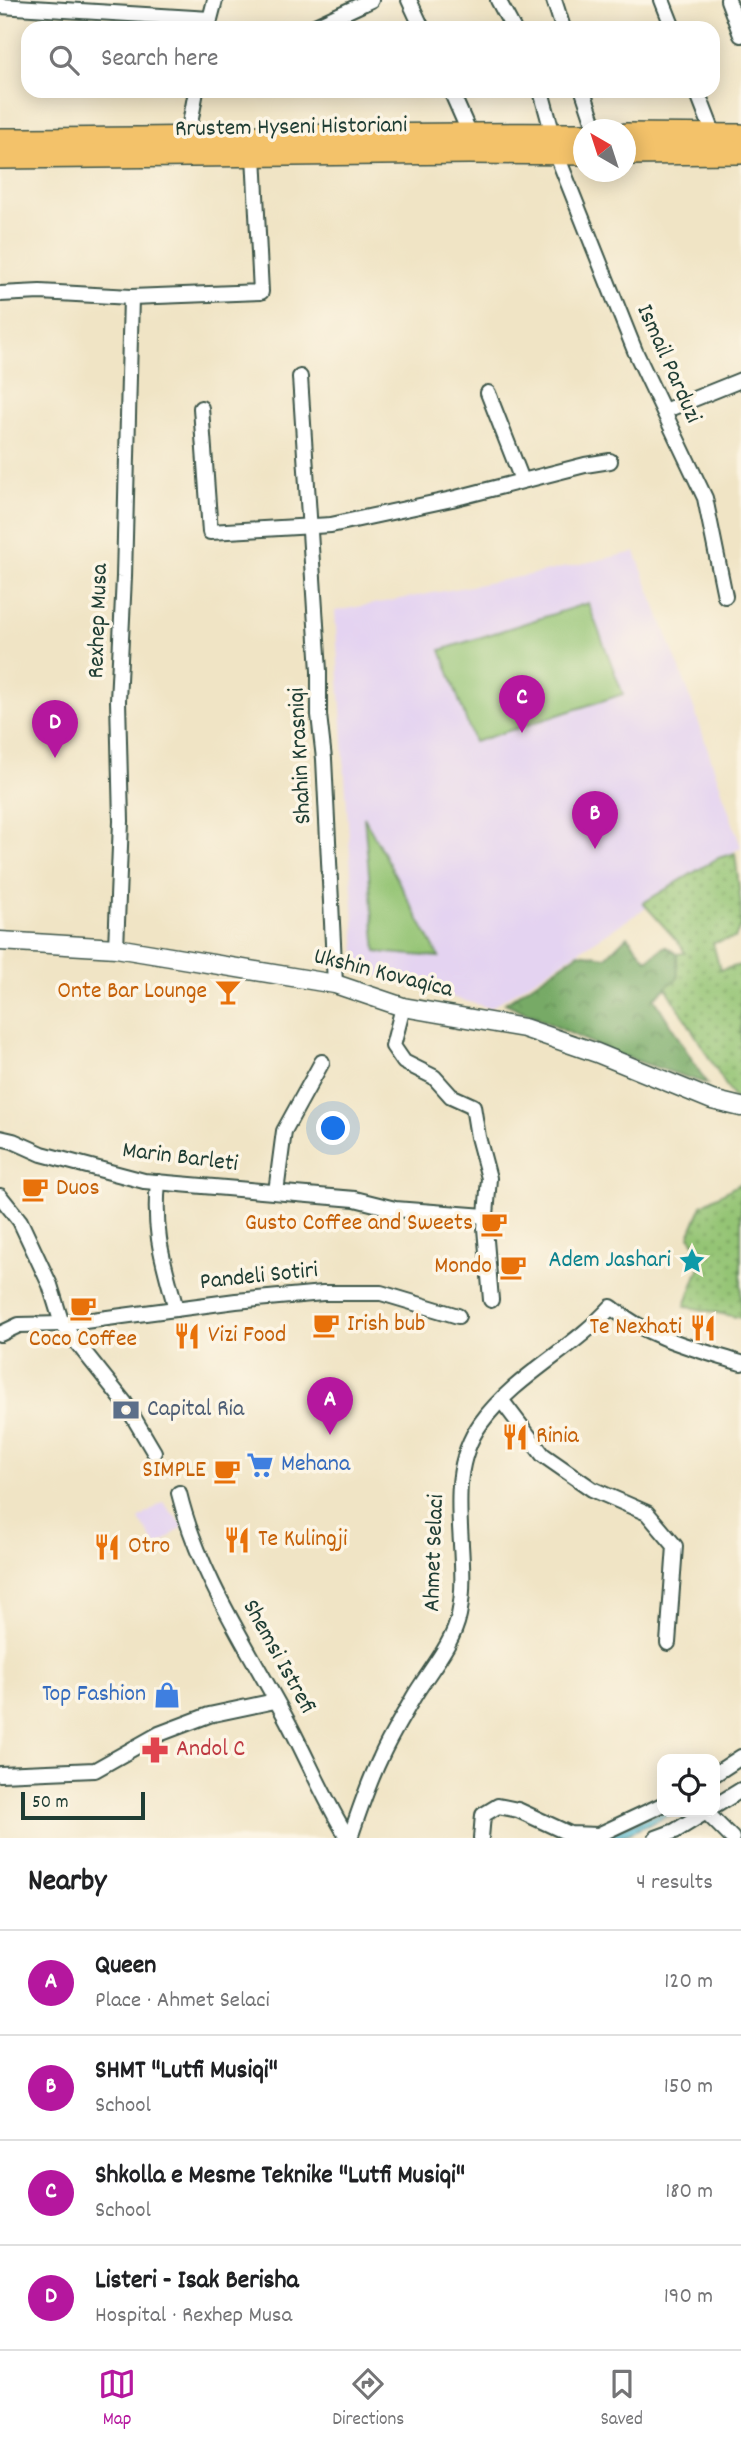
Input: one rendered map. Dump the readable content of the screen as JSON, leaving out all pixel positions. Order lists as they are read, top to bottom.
{
  "streets": {
    "main road": ["Rrustem Hyseni Historiani"],
    "street": [
      "Ismail Parduzi",
      "Rexhep Musa",
      "Shahin Krasniqi",
      "Ukshin Kovaqica",
      "Marin Barleti",
      "Pandeli Sotiri",
      "Ahmet Selaci",
      "Shemsi Istrefi"
    ]
  },
  "crossings": [
    ["Rrustem Hyseni Historiani", "Ismail Parduzi"],
    ["Rexhep Musa", "Ukshin Kovaqica"],
    ["Shahin Krasniqi", "Ukshin Kovaqica"],
    ["Ahmet Selaci", "Shemsi Istrefi"]
  ],
  "places": {
    "bar": ["Onte Bar Lounge"],
    "cafe": [
      "Duos",
      "Gusto Coffee and Sweets",
      "Mondo",
      "Coco Coffee",
      "Irish bub",
      "SIMPLE"
    ],
    "place": ["Adem Jashari"],
    "restaurant": [
      "Te Nexhati",
      "Vizi Food",
      "Rinia",
      "Te Kulingji",
      "Otro"
    ],
    "bank": ["Capital Ria"],
    "supermarket": ["Mehana"],
    "shop": ["Top Fashion"],
    "pharmacy": ["Andol C"]
  },
  "scale_bar": "50 m",
  "north": "top left",
  "page": {
    "search": "Search here",
    "pins": [
      "C",
      "D",
      "B",
      "A"
    ],
    "scale": "50 m",
    "heading": ["Nearby", "4 results"],
    "list": [
      {
        "mark": "A",
        "name": "Queen",
        "note": "Place · Ahmet Selaci",
        "value": "120 m"
      },
      {
        "mark": "B",
        "name": "SHMT \"Lutfi Musiqi\"",
        "note": "School",
        "value": "150 m"
      },
      {
        "mark": "C",
        "name": "Shkolla e Mesme Teknike \"Lutfi Musiqi\"",
        "note": "School",
        "value": "180 m"
      },
      {
        "mark": "D",
        "name": "Listeri - Isak Berisha",
        "note": "Hospital · Rexhep Musa",
        "value": "190 m"
      }
    ],
    "nav": ["Map", "Directions", "Saved"]
  }
}
